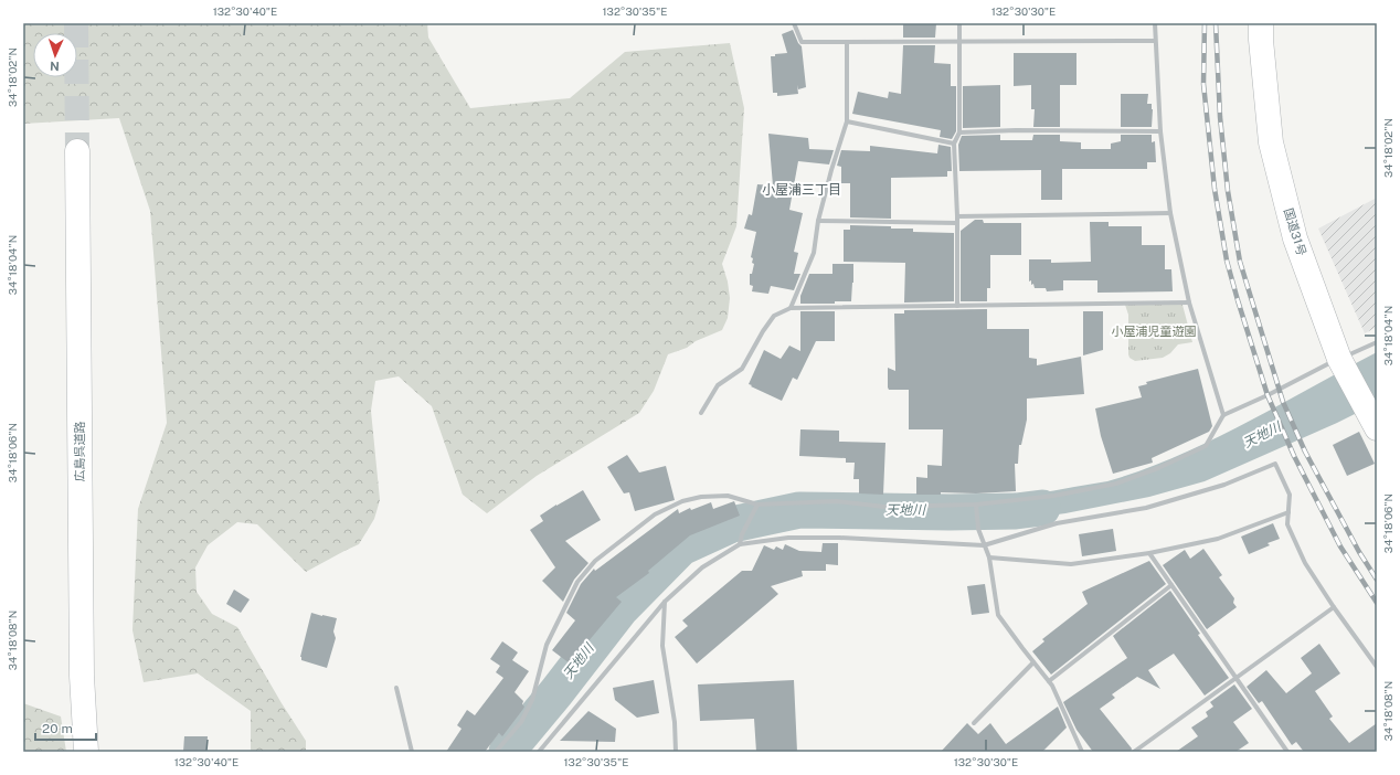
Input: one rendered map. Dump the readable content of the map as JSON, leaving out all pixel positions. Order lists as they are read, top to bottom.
{
  "streets": {
    "highway": ["国道31号", "広島呉道路"]
  },
  "districts": ["小屋浦三丁目"],
  "water": ["天地川"],
  "parks": ["小屋浦児童遊園"],
  "scale_bar": "20 m",
  "north": "bottom",
  "coordinates": [
    "132°30'40\"E",
    "132°30'35\"E",
    "132°30'30\"E",
    "34°18'02\"N",
    "34°18'04\"N",
    "34°18'06\"N",
    "34°18'08\"N"
  ]
}
